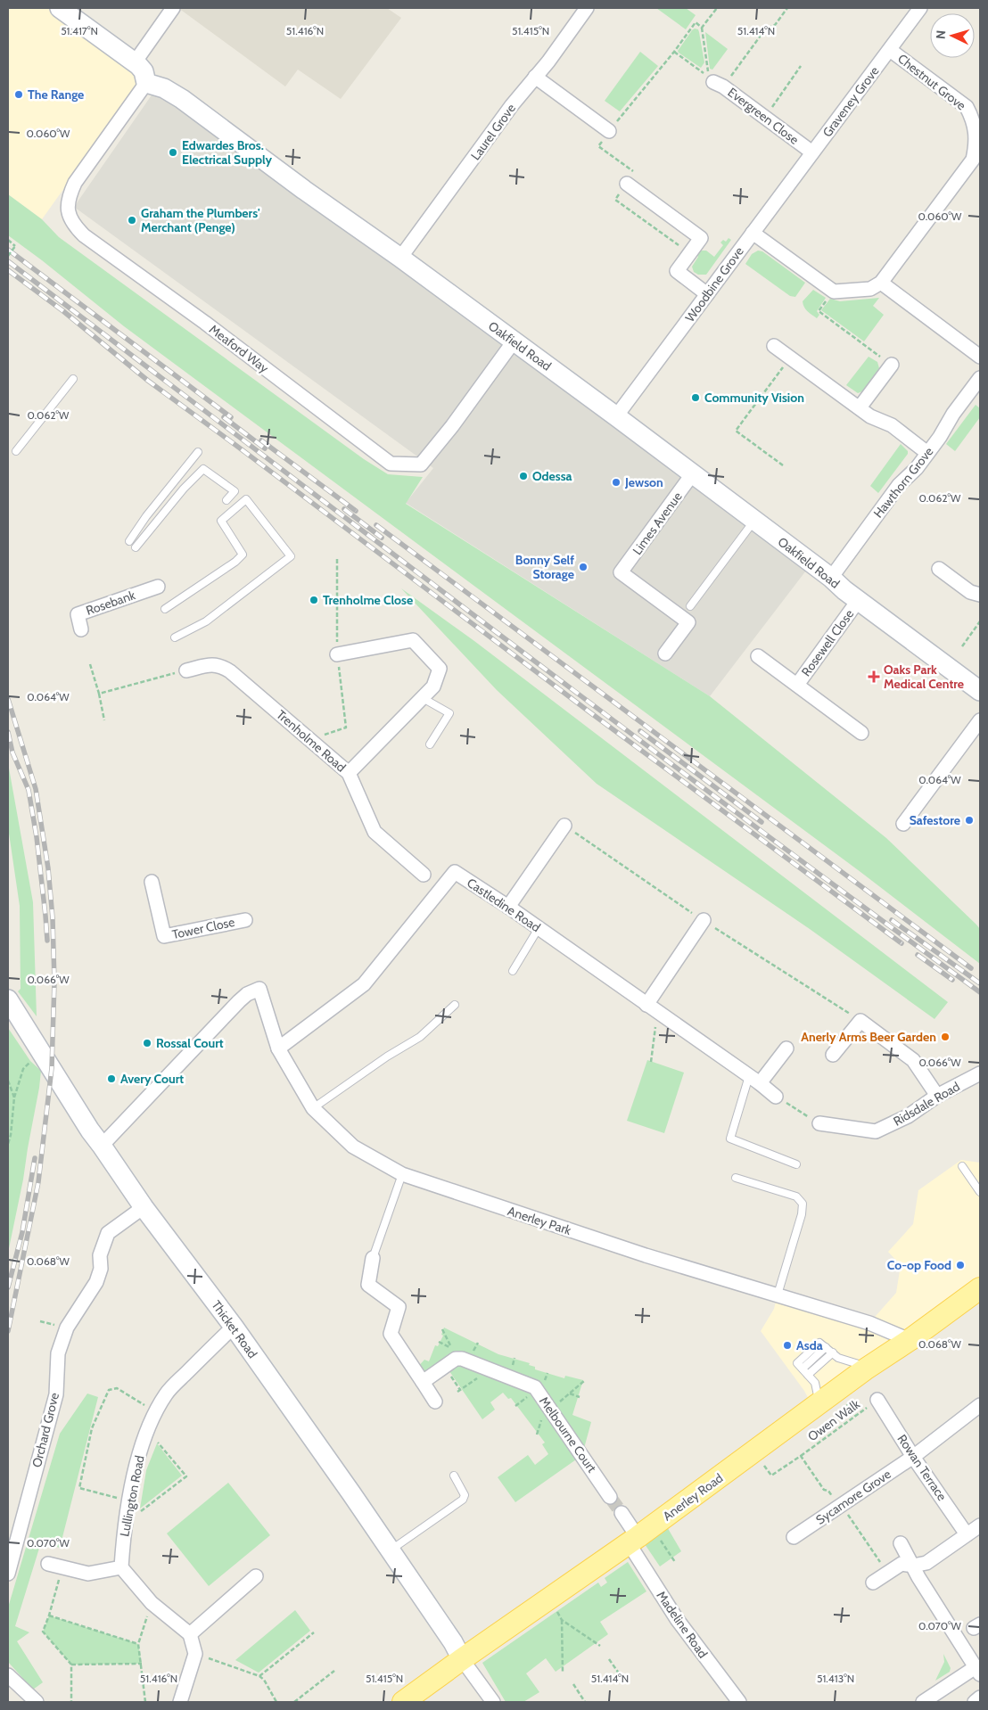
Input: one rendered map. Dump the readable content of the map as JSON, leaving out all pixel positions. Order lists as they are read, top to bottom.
{
  "streets": {
    "main road": ["Anerley Road"],
    "street": [
      "Chestnut Grove",
      "Graveney Grove",
      "Evergreen Close",
      "Laurel Grove",
      "Woodbine Grove",
      "Oakfield Road",
      "Meaford Way",
      "Hawthorn Grove",
      "Limes Avenue",
      "Rosebank",
      "Rosewell Close",
      "Trenholme Road",
      "Castledine Road",
      "Tower Close",
      "Ridsdale Road",
      "Anerley Park",
      "Thicket Road",
      "Orchard Grove",
      "Melbourne Court",
      "Rowan Terrace",
      "Lullington Road",
      "Sycamore Grove",
      "Madeline Road"
    ],
    "path": ["Owen Walk"]
  },
  "crossings": [
    ["Chestnut Grove", "Graveney Grove"],
    ["Graveney Grove", "Evergreen Close"],
    ["Graveney Grove", "Woodbine Grove"],
    ["Evergreen Close", "Woodbine Grove"],
    ["Laurel Grove", "Oakfield Road"],
    ["Woodbine Grove", "Oakfield Road"],
    ["Oakfield Road", "Meaford Way"],
    ["Oakfield Road", "Hawthorn Grove"],
    ["Oakfield Road", "Limes Avenue"],
    ["Oakfield Road", "Rosewell Close"],
    ["Castledine Road", "Anerley Park"],
    ["Anerley Park", "Thicket Road"],
    ["Anerley Park", "Anerley Road"],
    ["Thicket Road", "Orchard Grove"],
    ["Thicket Road", "Lullington Road"],
    ["Thicket Road", "Anerley Road"],
    ["Owen Walk", "Rowan Terrace"],
    ["Owen Walk", "Anerley Road"],
    ["Rowan Terrace", "Sycamore Grove"],
    ["Anerley Road", "Madeline Road"]
  ],
  "places": {
    "other": [
      "The Range",
      "Edwardes Bros. Electrical Supply",
      "Graham the Plumbers' Merchant (Penge)",
      "Community Vision",
      "Odessa",
      "Jewson",
      "Bonny Self Storage",
      "Trenholme Close",
      "Safestore",
      "Anerly Arms Beer Garden",
      "Rossal Court",
      "Avery Court",
      "Co-op Food",
      "Asda"
    ],
    "health": ["Oaks Park Medical Centre"]
  },
  "north": "left",
  "coordinates": [
    "51.417°N",
    "51.416°N",
    "51.415°N",
    "51.414°N",
    "0.060°W",
    "0.062°W",
    "0.064°W",
    "0.066°W",
    "0.068°W",
    "0.070°W",
    "51.413°N"
  ]
}
